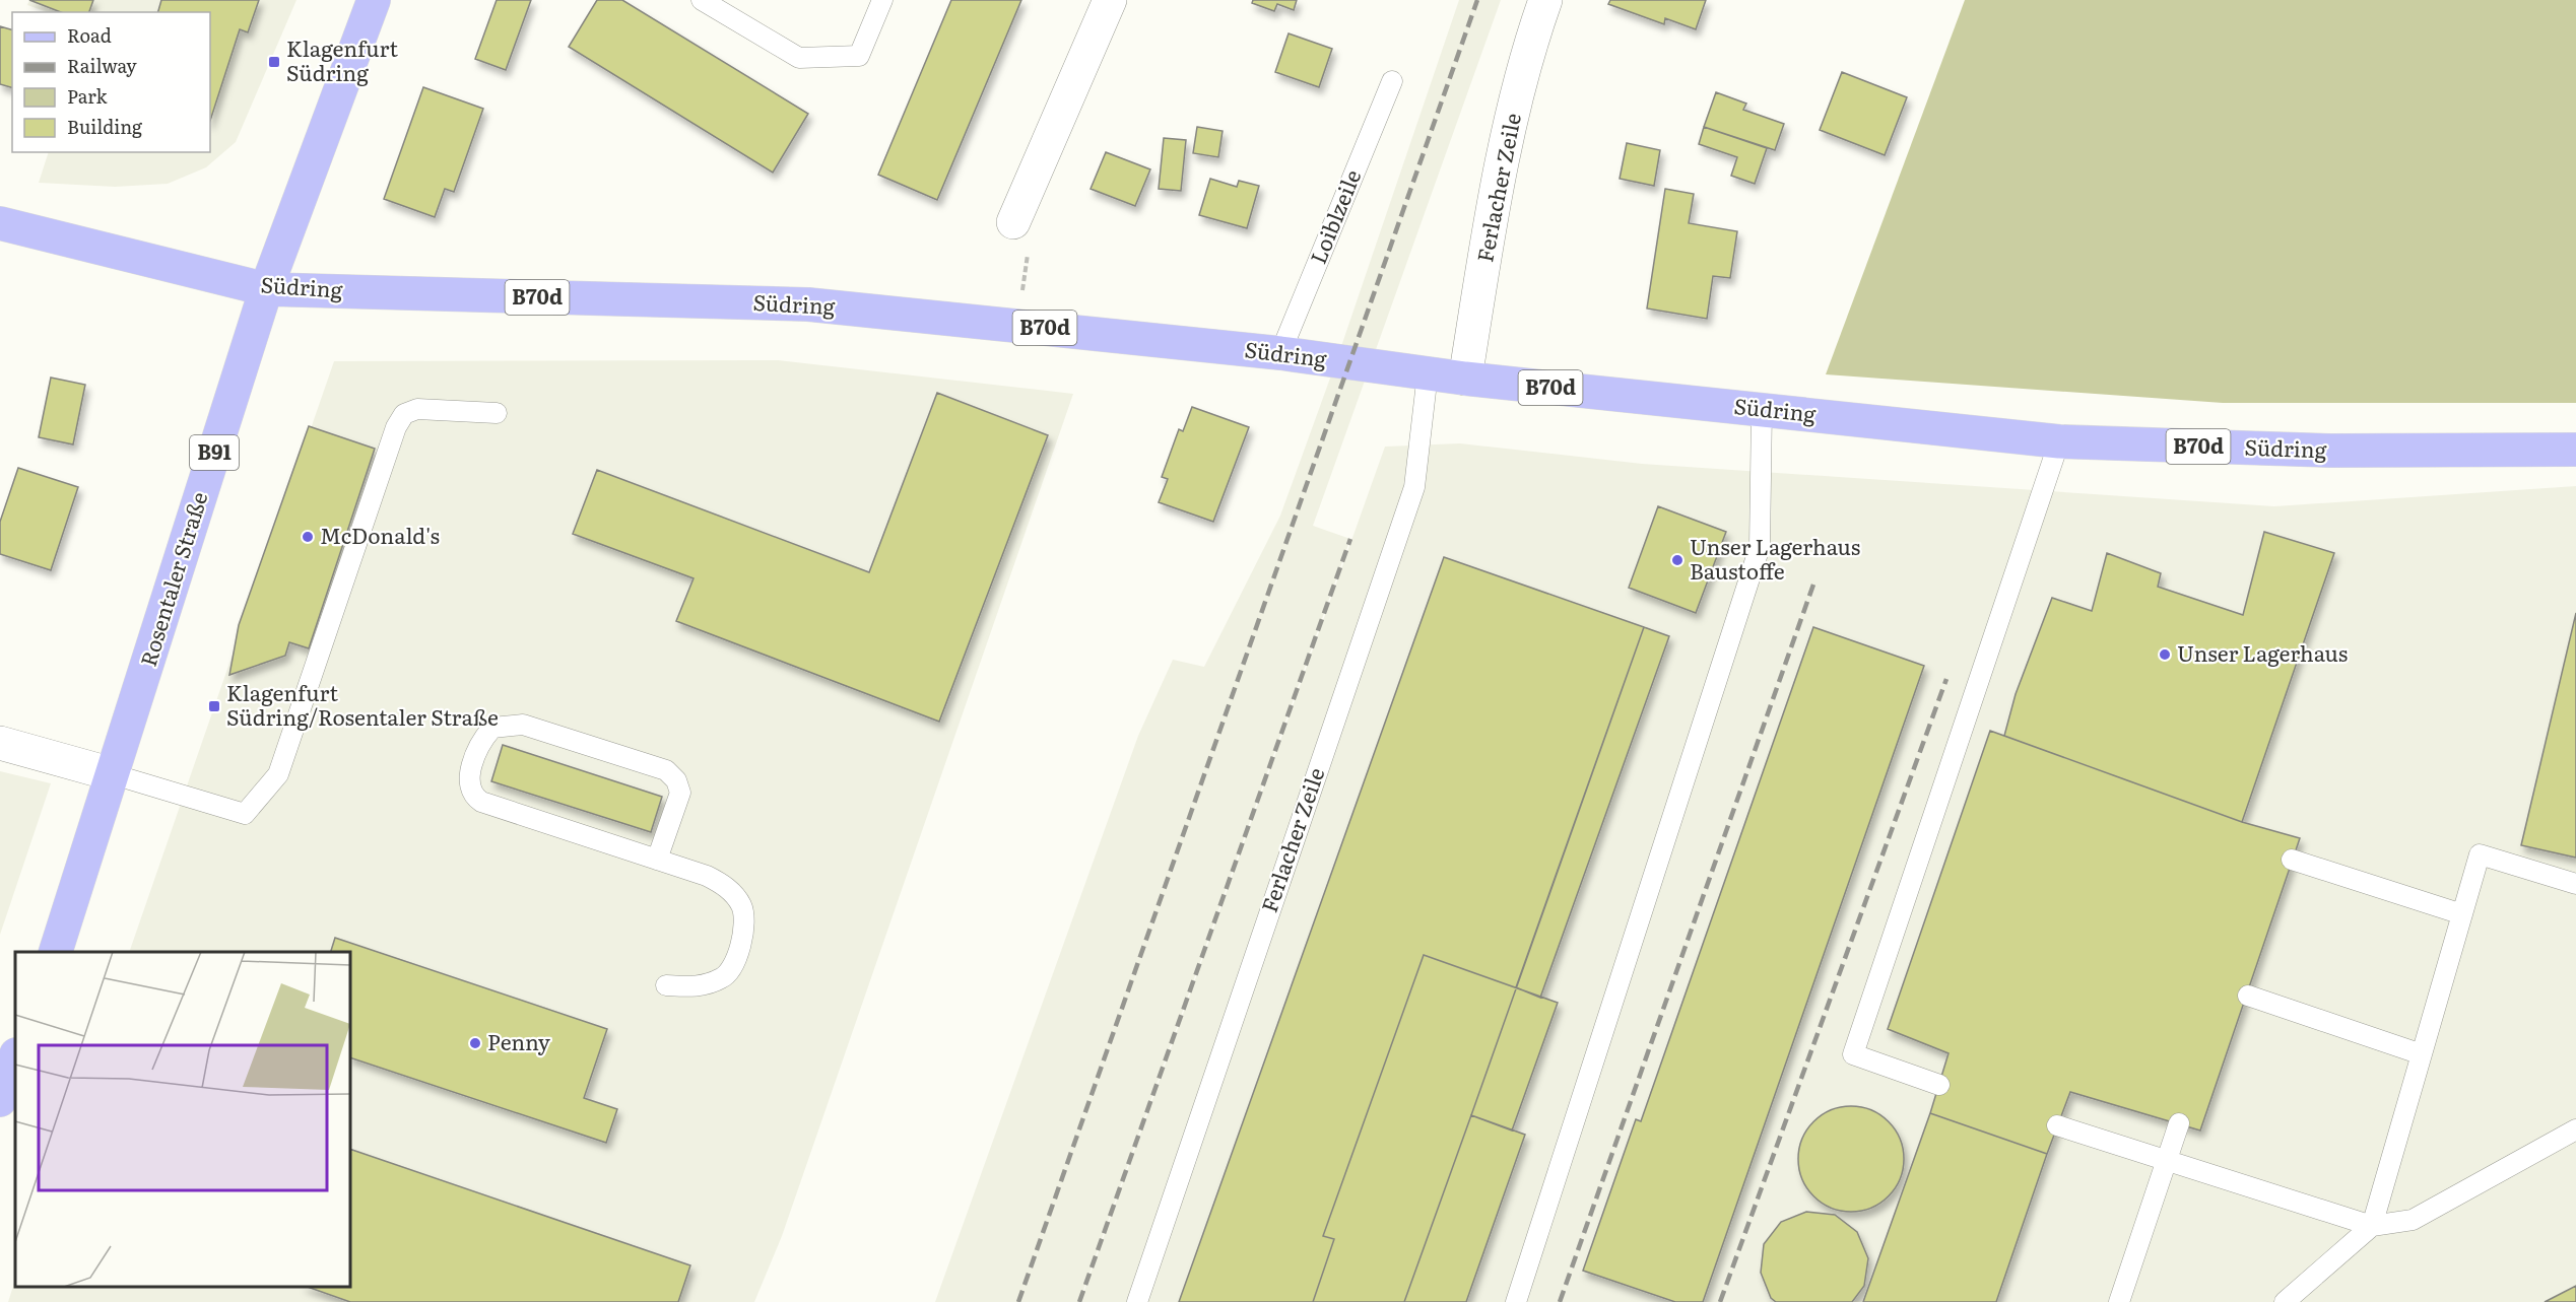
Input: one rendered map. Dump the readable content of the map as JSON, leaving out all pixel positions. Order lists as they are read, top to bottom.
{
  "streets": {
    "main road": [
      "Südring",
      "B70d",
      "B91",
      "Rosentaler Straße"
    ],
    "street": ["Ferlacher Zeile"],
    "lane": ["Loiblzeile"]
  },
  "crossings": [
    ["Ferlacher Zeile", "Südring"],
    ["Loiblzeile", "Südring"],
    ["Südring", "Rosentaler Straße"]
  ],
  "places": {
    "transit": ["Klagenfurt Südring", "Klagenfurt Südring/Rosentaler Straße"],
    "other": [
      "McDonald's",
      "Unser Lagerhaus Baustoffe",
      "Unser Lagerhaus",
      "Penny"
    ]
  },
  "legend": [
    "Road",
    "Railway",
    "Park",
    "Building"
  ]
}
